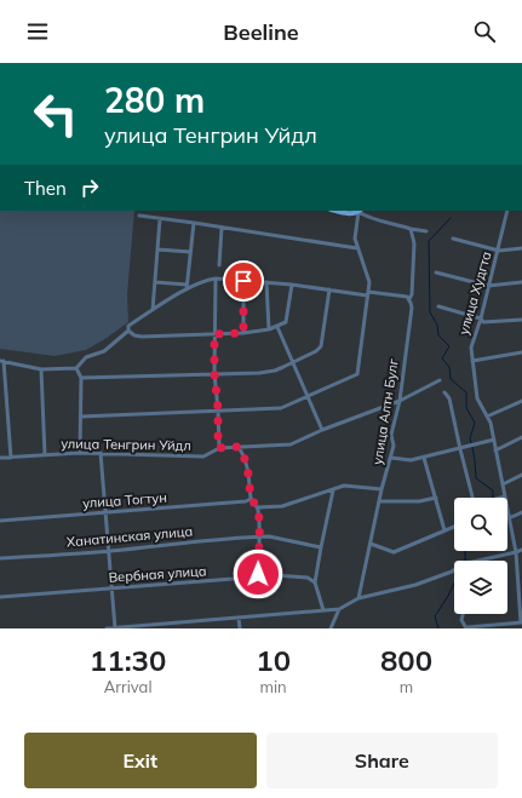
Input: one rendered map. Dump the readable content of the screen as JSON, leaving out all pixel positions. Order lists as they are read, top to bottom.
{
  "streets": {
    "street": [
      "улица Худгта",
      "улица Алтн Булг",
      "улица Тенгрин Уйдл",
      "улица Тогтун",
      "Ханатинская улица",
      "Вербная улица"
    ]
  },
  "crossings": [
    ["улица Алтн Булг", "улица Тенгрин Уйдл"]
  ],
  "page": {
    "header": "Beeline",
    "turn": ["280 m", "улица Тенгрин Уйдл"],
    "then": "Then",
    "eta": [
      "11:30",
      "Arrival",
      "10",
      "min",
      "800",
      "m"
    ],
    "buttons": ["Exit", "Share"]
  }
}
